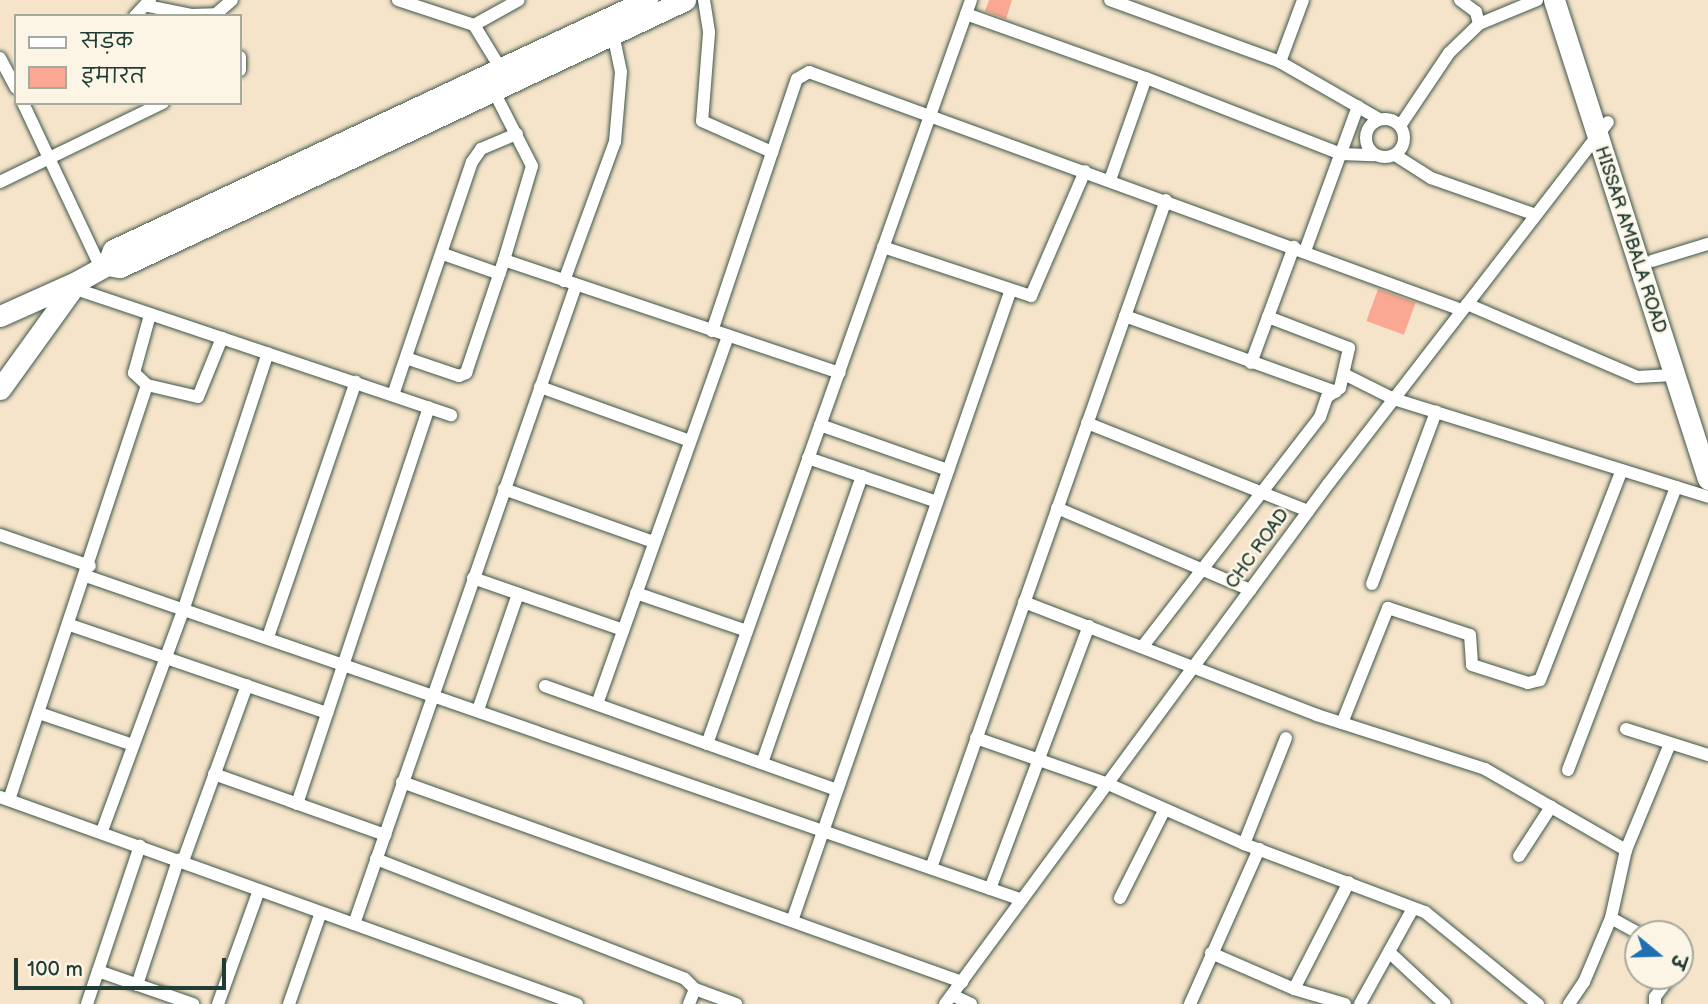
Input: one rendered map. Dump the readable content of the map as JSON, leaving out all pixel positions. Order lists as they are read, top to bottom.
{
  "streets": {
    "main road": ["HISSAR AMBALA ROAD"],
    "street": ["CHC ROAD"]
  },
  "crossings": [
    ["HISSAR AMBALA ROAD", "CHC ROAD"]
  ],
  "legend": ["सड़क", "इमारत"],
  "scale_bar": "100 m",
  "north": "right"
}
